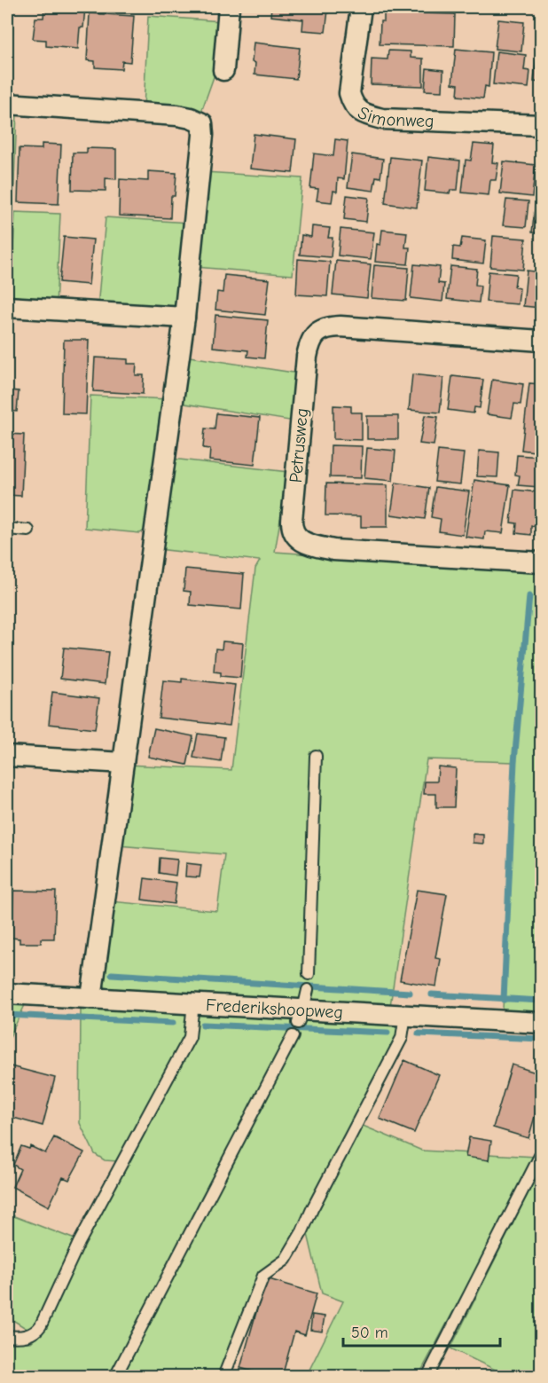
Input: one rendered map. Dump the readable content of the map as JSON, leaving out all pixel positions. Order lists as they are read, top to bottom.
{
  "streets": {
    "street": ["Simonweg", "Petrusweg", "Frederikshoopweg"]
  },
  "scale_bar": "50 m"
}
